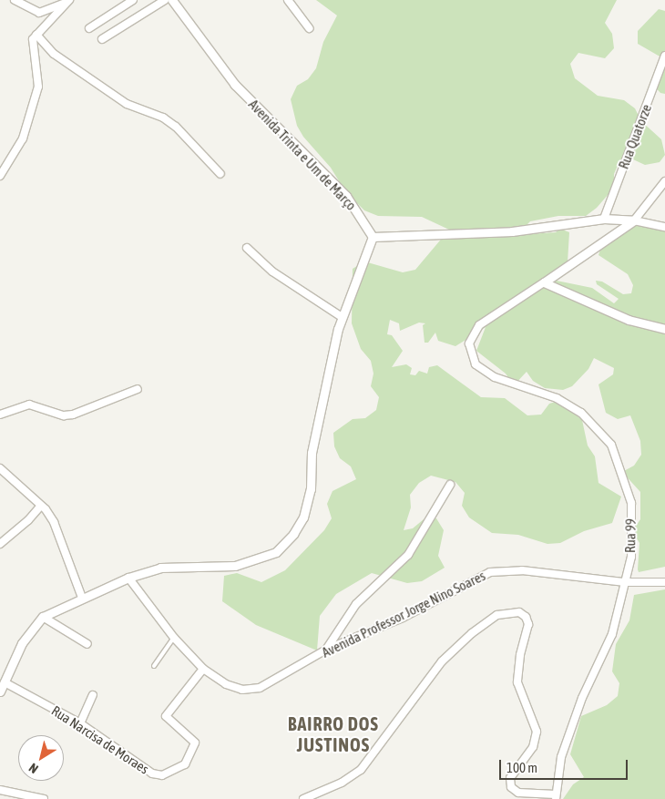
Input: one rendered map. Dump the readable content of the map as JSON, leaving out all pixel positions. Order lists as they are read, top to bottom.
{
  "streets": {
    "street": [
      "Rua Quatorze",
      "Avenida Trinta e Um de Março",
      "Rua 99",
      "Avenida Professor Jorge Nino Soares",
      "Rua Narcisa de Moraes"
    ]
  },
  "crossings": [
    ["Rua 99", "Avenida Professor Jorge Nino Soares"],
    ["Avenida Professor Jorge Nino Soares", "Rua Narcisa de Moraes"]
  ],
  "districts": ["BAIRRO DOS JUSTINOS"],
  "scale_bar": "100 m",
  "north": "bottom left"
}
